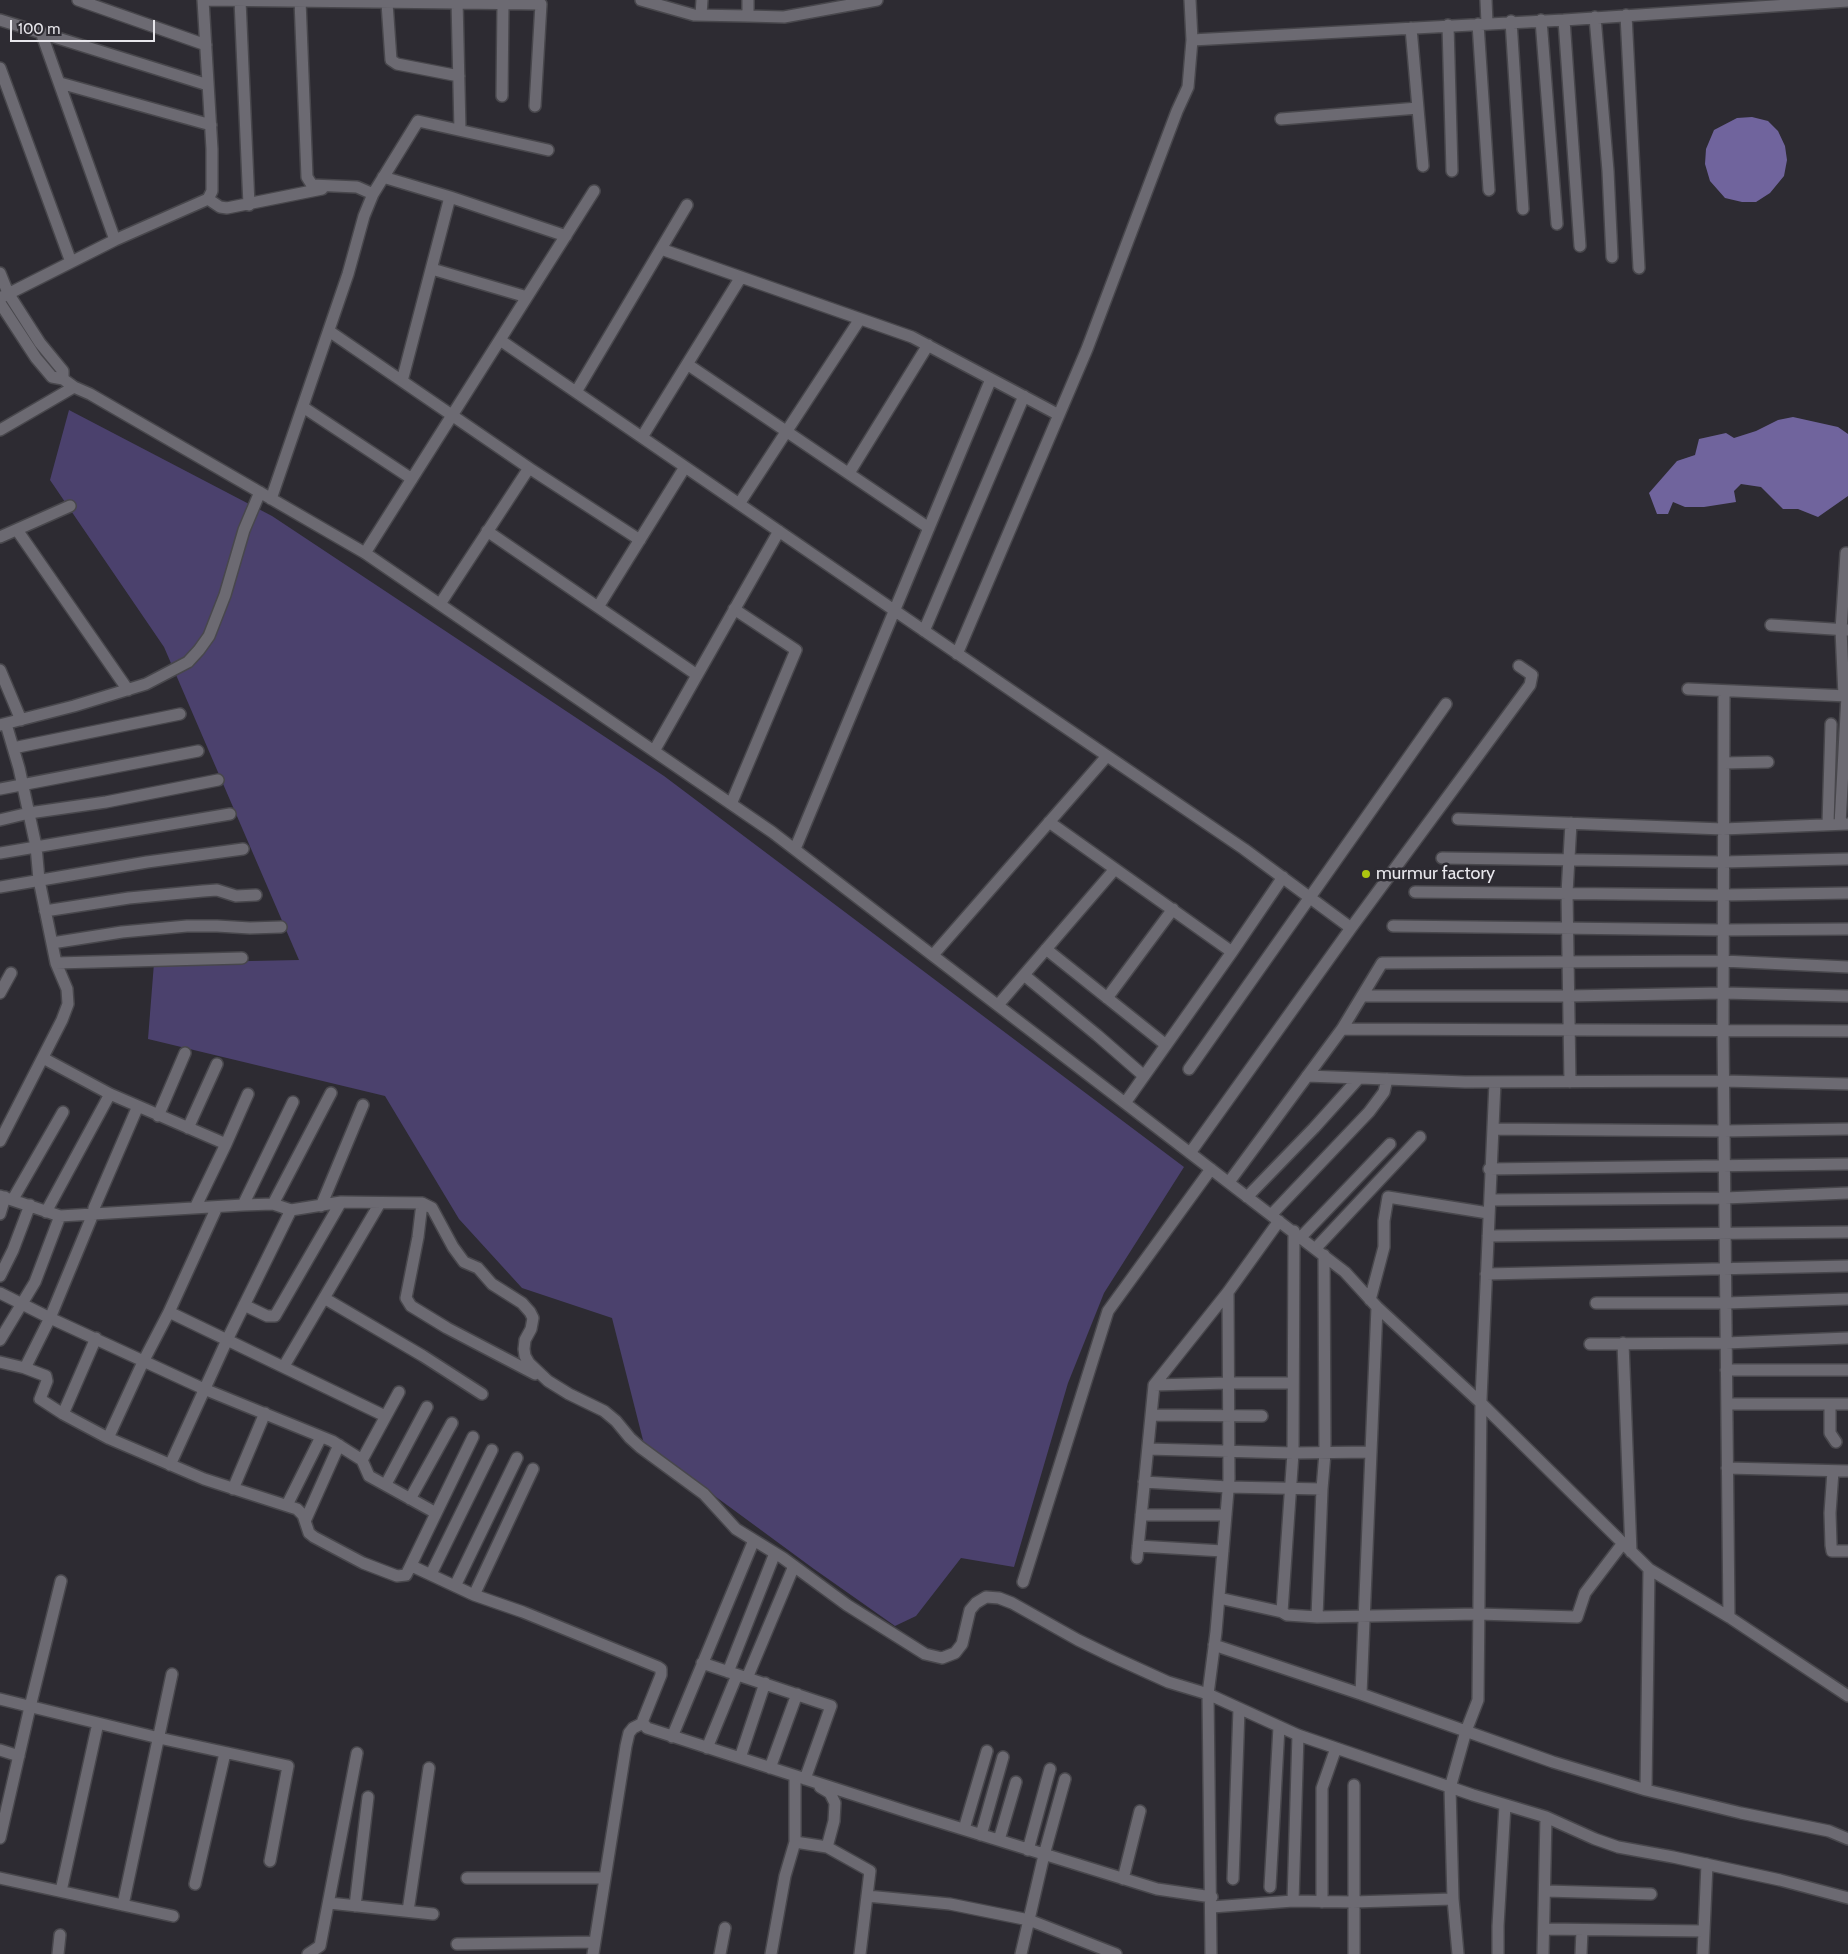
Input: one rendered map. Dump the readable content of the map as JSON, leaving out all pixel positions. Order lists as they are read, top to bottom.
{
  "places": ["murmur factory"],
  "scale_bar": "100 m"
}
